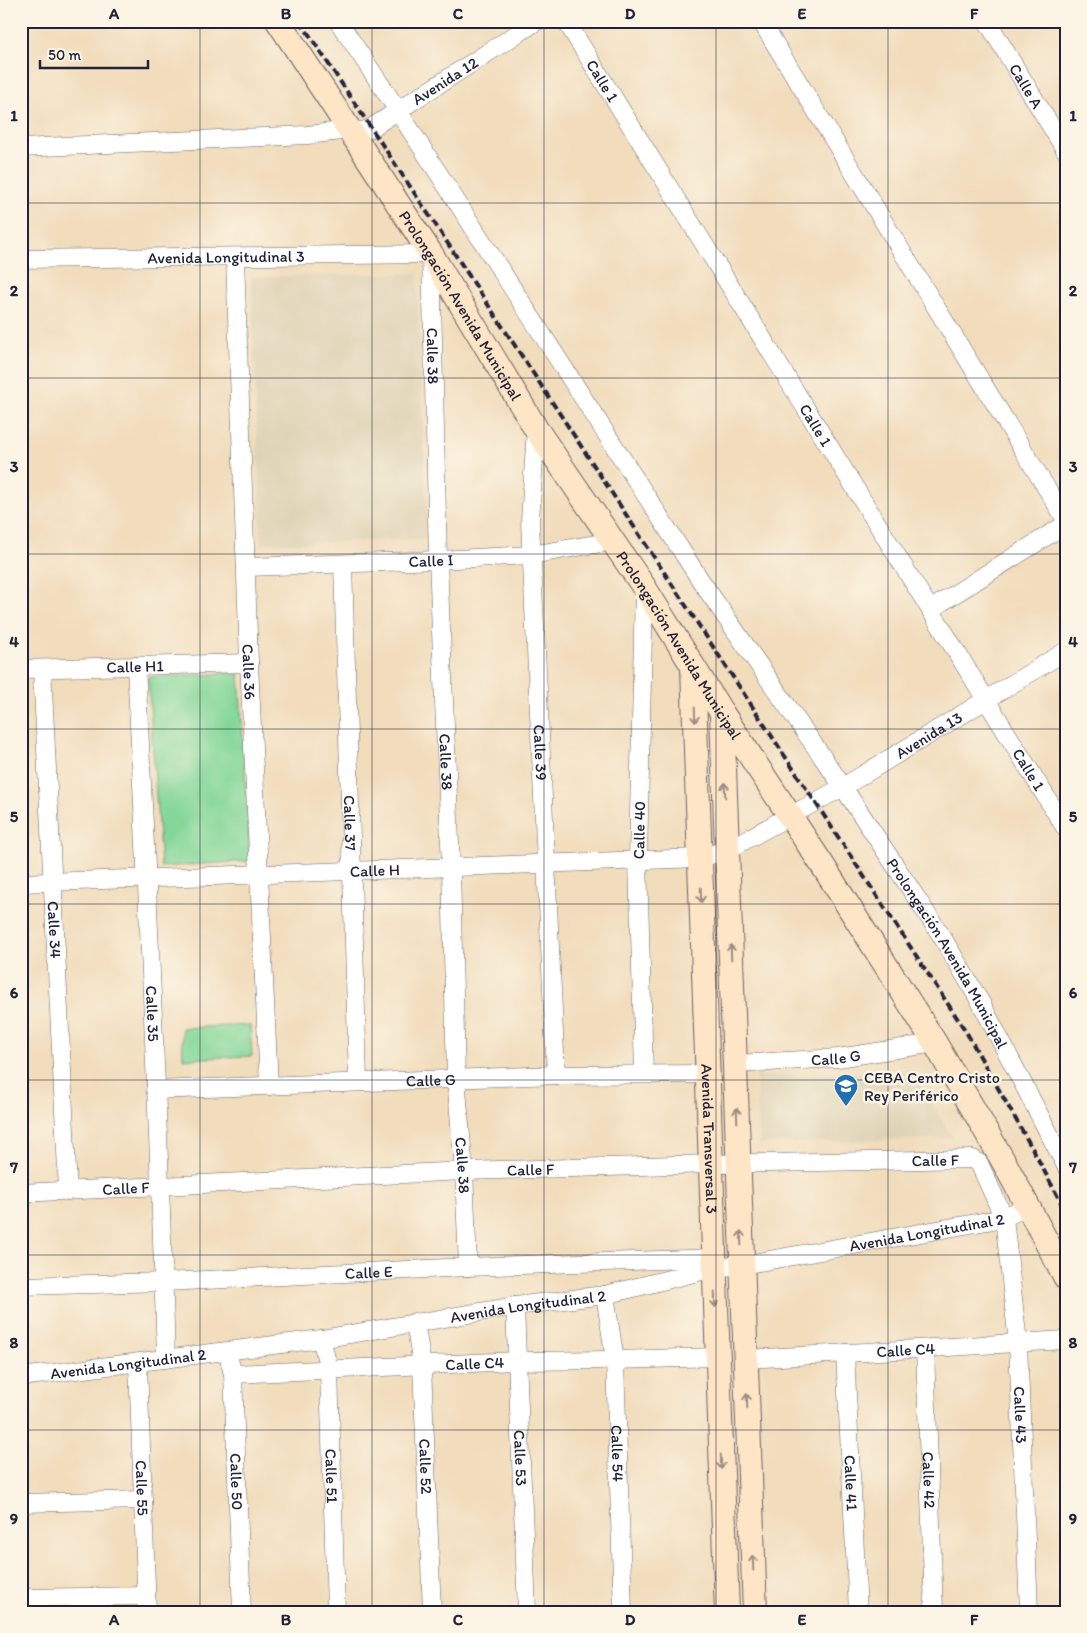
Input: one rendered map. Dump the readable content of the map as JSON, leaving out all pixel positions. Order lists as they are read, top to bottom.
{
  "streets": {
    "street": [
      "Avenida 12",
      "Calle 1",
      "Calle A",
      "Avenida Longitudinal 3",
      "Prolongación Avenida Municipal",
      "Calle 38",
      "Calle I",
      "Calle H1",
      "Calle 36",
      "Avenida 13",
      "Calle 39",
      "Calle 37",
      "Calle 40",
      "Calle H",
      "Calle 34",
      "Calle 35",
      "Calle G",
      "Avenida Transversal 3",
      "Calle F",
      "Avenida Longitudinal 2",
      "Calle E",
      "Calle C4",
      "Calle 43",
      "Calle 54",
      "Calle 53",
      "Calle 52",
      "Calle 51",
      "Calle 42",
      "Calle 50",
      "Calle 41",
      "Calle 55"
    ]
  },
  "crossings": [
    ["Avenida 12", "Prolongación Avenida Municipal"],
    ["Calle 1", "Avenida 13"],
    ["Avenida Longitudinal 3", "Prolongación Avenida Municipal"],
    ["Avenida Longitudinal 3", "Calle 38"],
    ["Avenida Longitudinal 3", "Calle 36"],
    ["Prolongación Avenida Municipal", "Calle 38"],
    ["Prolongación Avenida Municipal", "Calle I"],
    ["Prolongación Avenida Municipal", "Avenida 13"],
    ["Prolongación Avenida Municipal", "Calle 39"],
    ["Prolongación Avenida Municipal", "Calle 40"],
    ["Prolongación Avenida Municipal", "Calle G"],
    ["Prolongación Avenida Municipal", "Avenida Transversal 3"],
    ["Prolongación Avenida Municipal", "Avenida Longitudinal 2"],
    ["Calle 38", "Calle I"],
    ["Calle 38", "Calle H"],
    ["Calle 38", "Calle G"],
    ["Calle 38", "Calle F"],
    ["Calle 38", "Calle E"],
    ["Calle I", "Calle 36"],
    ["Calle I", "Calle 39"],
    ["Calle I", "Calle 37"],
    ["Calle H1", "Calle 36"],
    ["Calle H1", "Calle 34"],
    ["Calle H1", "Calle 35"],
    ["Calle 36", "Calle H"],
    ["Calle 36", "Calle G"],
    ["Avenida 13", "Calle H"],
    ["Avenida 13", "Avenida Transversal 3"],
    ["Calle 39", "Calle H"],
    ["Calle 39", "Calle G"],
    ["Calle 37", "Calle H"],
    ["Calle 37", "Calle G"],
    ["Calle 40", "Calle H"],
    ["Calle 40", "Calle G"],
    ["Calle H", "Calle 34"],
    ["Calle H", "Calle 35"],
    ["Calle H", "Avenida Transversal 3"],
    ["Calle 34", "Calle F"],
    ["Calle 35", "Calle G"],
    ["Calle 35", "Calle F"],
    ["Calle 35", "Avenida Longitudinal 2"],
    ["Calle 35", "Calle E"],
    ["Calle G", "Avenida Transversal 3"],
    ["Avenida Transversal 3", "Calle F"],
    ["Avenida Transversal 3", "Avenida Longitudinal 2"],
    ["Avenida Transversal 3", "Calle E"],
    ["Avenida Transversal 3", "Calle C4"],
    ["Calle F", "Avenida Longitudinal 2"],
    ["Calle F", "Calle 43"],
    ["Avenida Longitudinal 2", "Calle E"],
    ["Avenida Longitudinal 2", "Calle 43"],
    ["Avenida Longitudinal 2", "Calle 54"],
    ["Avenida Longitudinal 2", "Calle 53"],
    ["Avenida Longitudinal 2", "Calle 52"],
    ["Avenida Longitudinal 2", "Calle 51"],
    ["Avenida Longitudinal 2", "Calle 50"],
    ["Avenida Longitudinal 2", "Calle 55"],
    ["Calle C4", "Calle 43"],
    ["Calle C4", "Calle 54"],
    ["Calle C4", "Calle 53"],
    ["Calle C4", "Calle 52"],
    ["Calle C4", "Calle 51"],
    ["Calle C4", "Calle 42"],
    ["Calle C4", "Calle 50"],
    ["Calle C4", "Calle 41"]
  ],
  "places": {
    "school or university": ["CEBA Centro Cristo Rey Periférico"]
  },
  "scale_bar": "50 m",
  "grid": {
    "columns": [
      "A",
      "B",
      "C",
      "D",
      "E",
      "F"
    ],
    "rows": [
      "1",
      "2",
      "3",
      "4",
      "5",
      "6",
      "7",
      "8",
      "9"
    ]
  }
}
